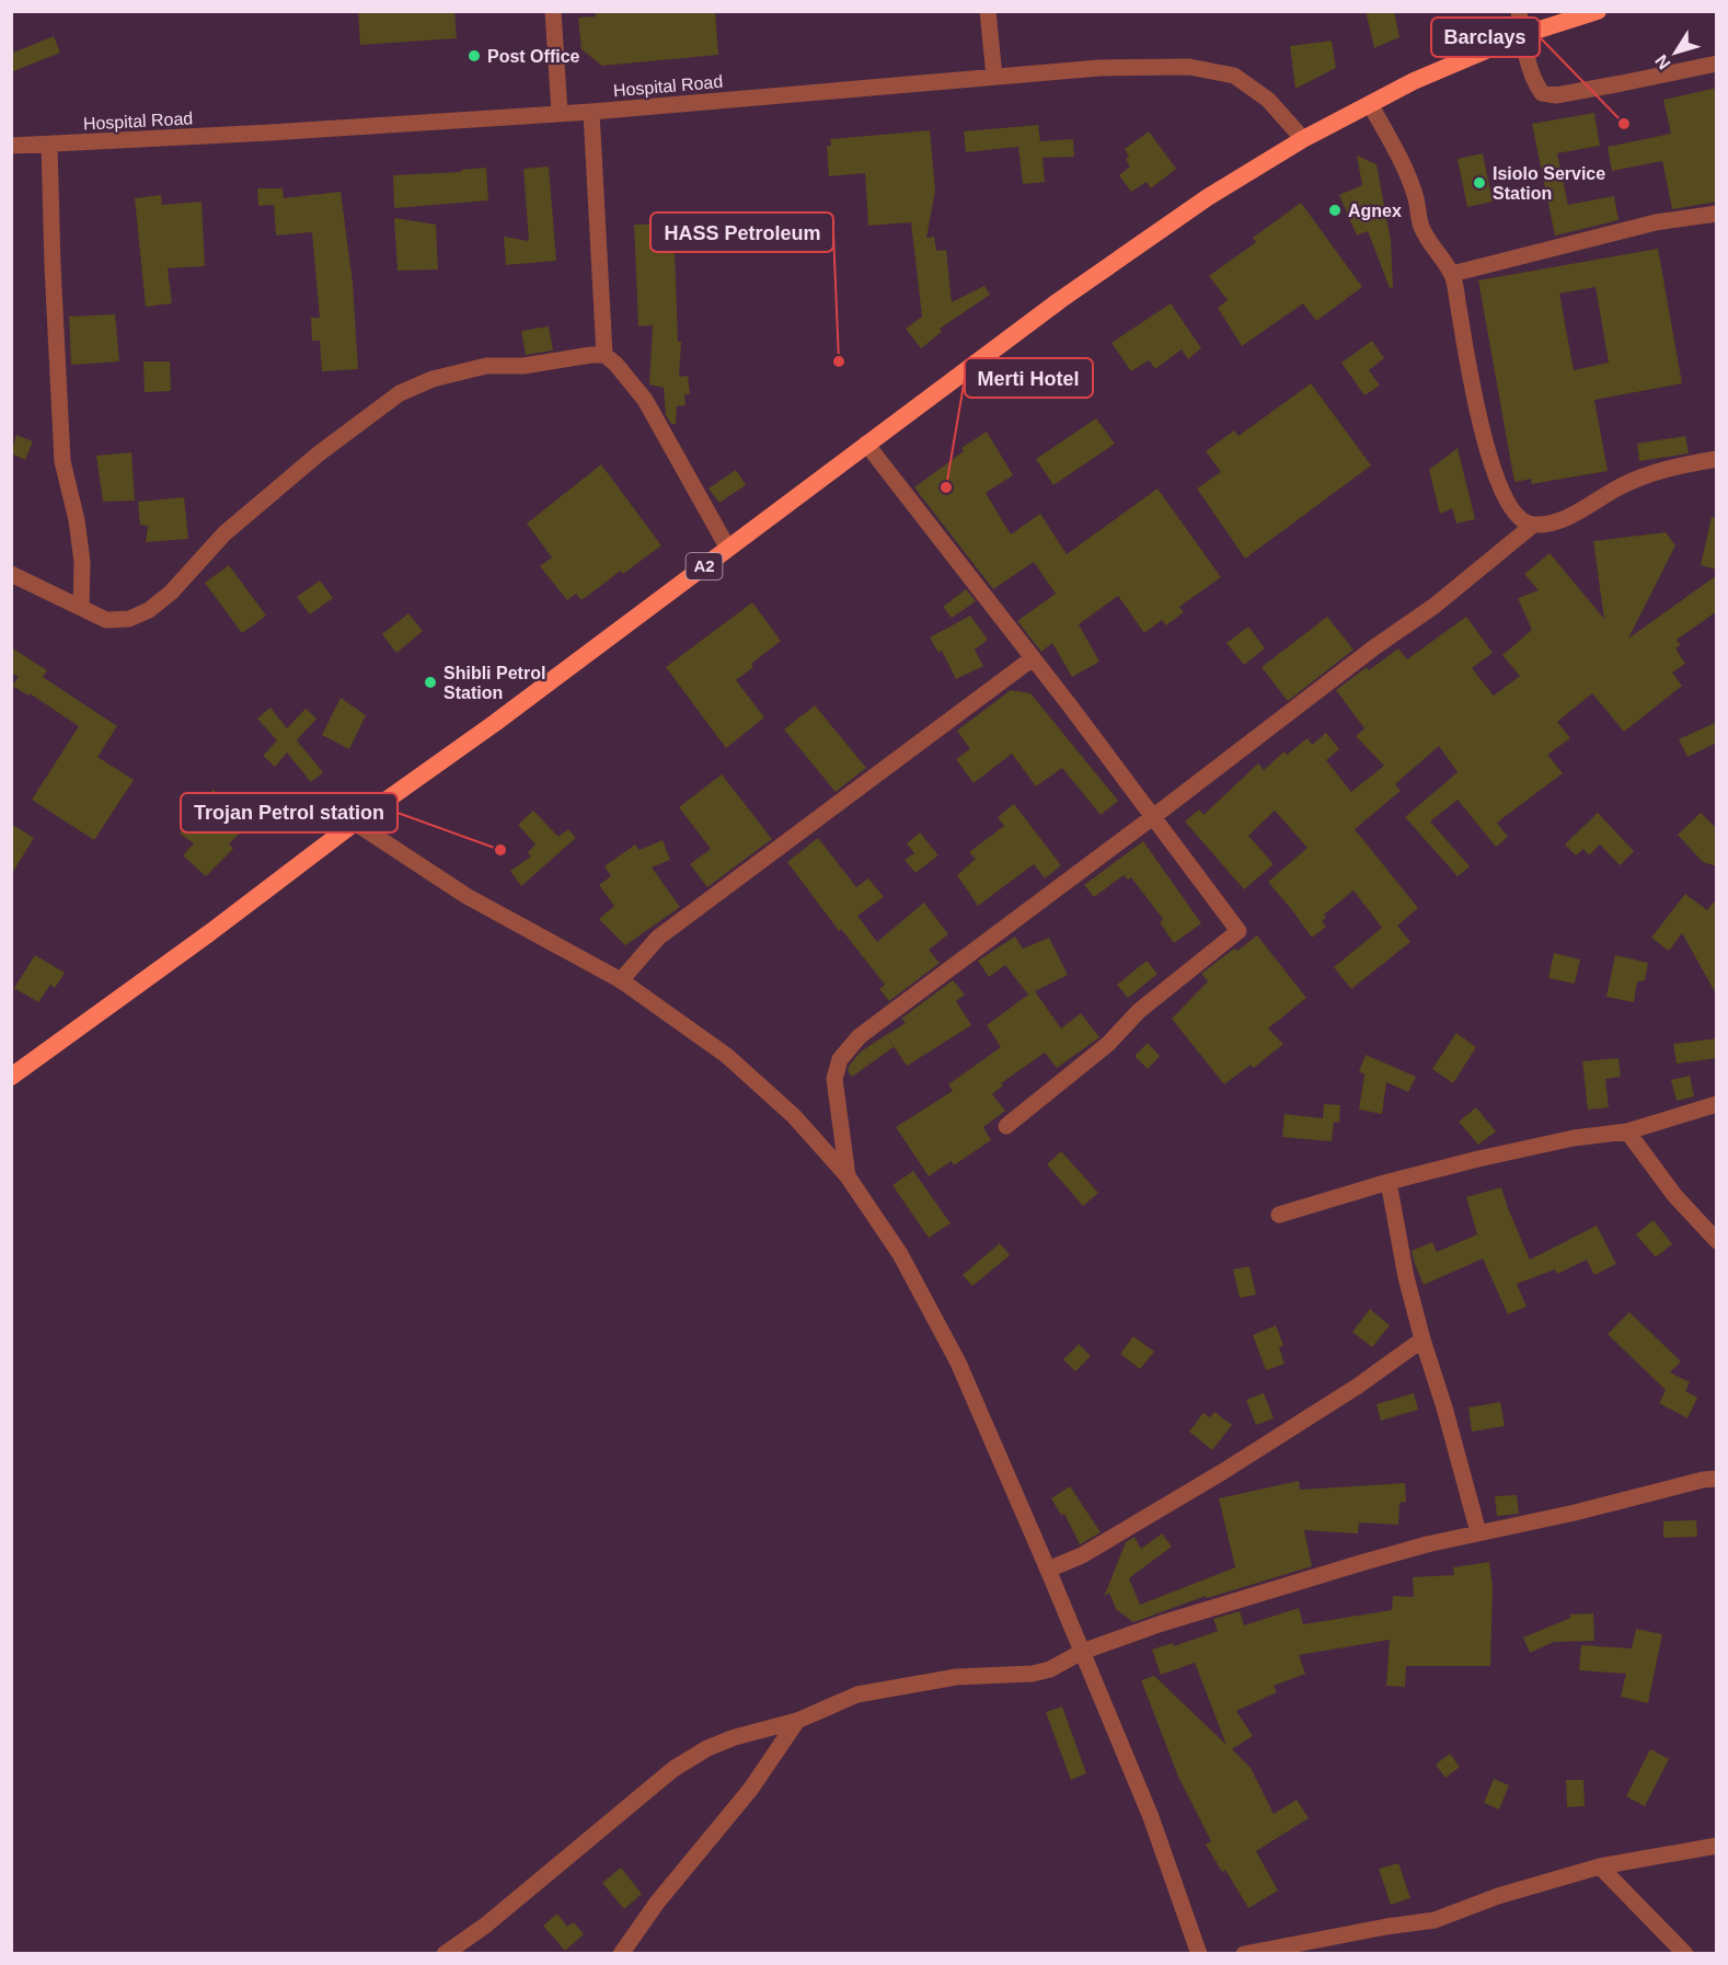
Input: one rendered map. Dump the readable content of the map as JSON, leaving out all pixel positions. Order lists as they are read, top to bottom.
{
  "streets": {
    "highway": ["A2"],
    "street": ["Hospital Road"]
  },
  "crossings": [
    ["Hospital Road", "A2"]
  ],
  "places": [
    "Post Office",
    "Barclays",
    "Isiolo Service Station",
    "Agnex",
    "HASS Petroleum",
    "Merti Hotel",
    "Shibli Petrol Station",
    "Trojan Petrol station"
  ],
  "north": "bottom left"
}
